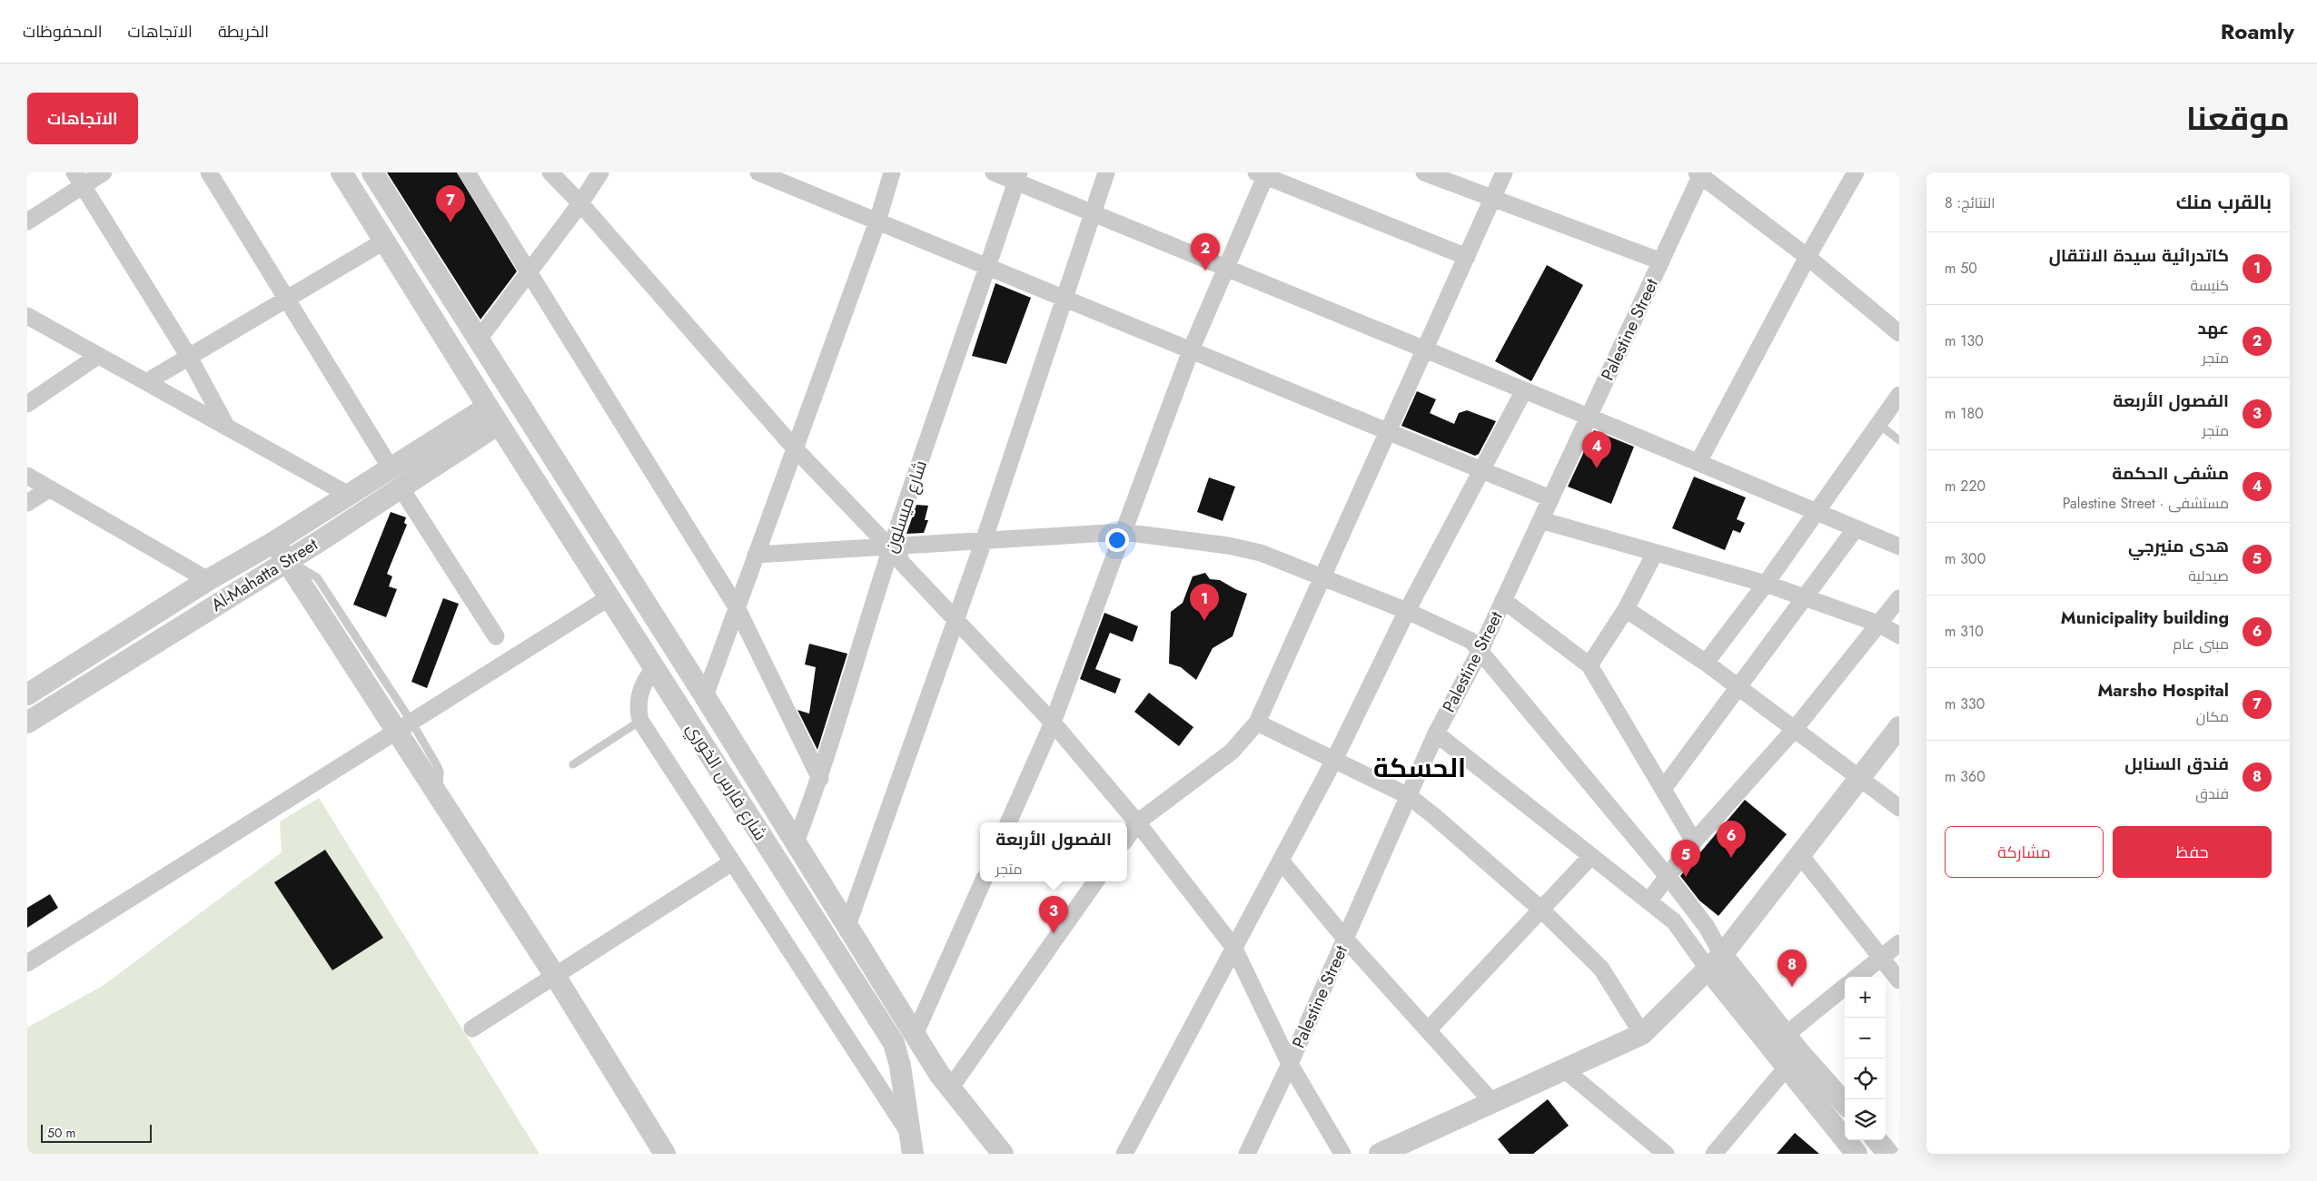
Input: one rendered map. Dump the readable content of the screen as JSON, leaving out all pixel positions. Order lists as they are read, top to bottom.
{
  "streets": {
    "street": [
      "Palestine Street",
      "شارع ميسلون",
      "Al-Mahatta Street",
      "شارع فارس الخوري"
    ]
  },
  "crossings": [
    ["Al-Mahatta Street", "شارع فارس الخوري"]
  ],
  "districts": ["الحسكة"],
  "scale_bar": "50 m",
  "page": {
    "header": "Roamly",
    "nav": ["الخريطة", "الاتجاهات", "المحفوظات"],
    "title": "موقعنا",
    "buttons": [
      "الاتجاهات",
      ["حفظ", "مشاركة"]
    ],
    "heading": ["بالقرب منك", "النتائج: 8"],
    "pins": [
      "7",
      "2",
      "4",
      "1",
      "6",
      "5",
      "3",
      "8"
    ],
    "list": [
      {
        "mark": "1",
        "name": "كاتدرائية سيدة الانتقال",
        "note": "كنيسة",
        "value": "50 m"
      },
      {
        "mark": "2",
        "name": "عهد",
        "note": "متجر",
        "value": "130 m"
      },
      {
        "mark": "3",
        "name": "الفصول الأربعة",
        "note": "متجر",
        "value": "180 m"
      },
      {
        "mark": "4",
        "name": "مشفى الحكمة",
        "note": "مستشفى · Palestine Street",
        "value": "220 m"
      },
      {
        "mark": "5",
        "name": "هدى منيرجي",
        "note": "صيدلية",
        "value": "300 m"
      },
      {
        "mark": "6",
        "name": "Municipality building",
        "note": "مبنى عام",
        "value": "310 m"
      },
      {
        "mark": "7",
        "name": "Marsho Hospital",
        "note": "مكان",
        "value": "330 m"
      },
      {
        "mark": "8",
        "name": "فندق السنابل",
        "note": "فندق",
        "value": "360 m"
      }
    ],
    "popup": ["الفصول الأربعة", "متجر"],
    "map_buttons": ["+", "−"],
    "scale": "50 m"
  }
}
